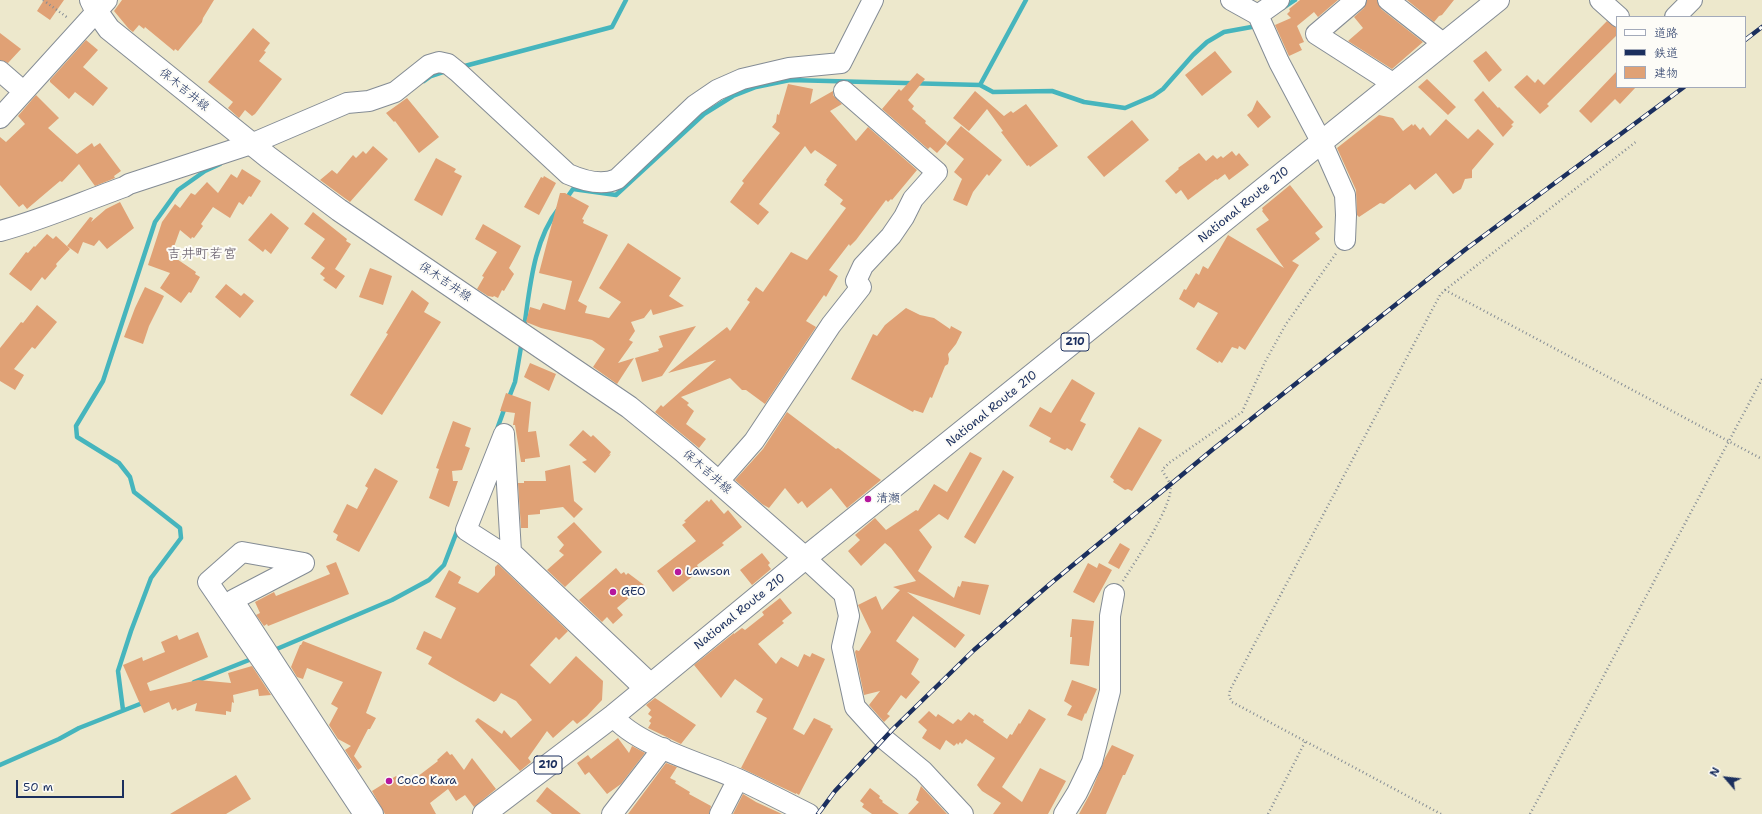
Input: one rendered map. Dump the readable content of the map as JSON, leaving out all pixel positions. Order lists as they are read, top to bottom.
{
  "streets": {
    "main road": ["保木吉井線", "National Route 210", "210"]
  },
  "crossings": [
    ["保木吉井線", "National Route 210"]
  ],
  "districts": ["吉井町若宮"],
  "places": [
    "清瀬",
    "Lawson",
    "GEO",
    "CoCo Kara"
  ],
  "legend": ["道路", "鉄道", "建物"],
  "scale_bar": "50 m",
  "north": "top left"
}
